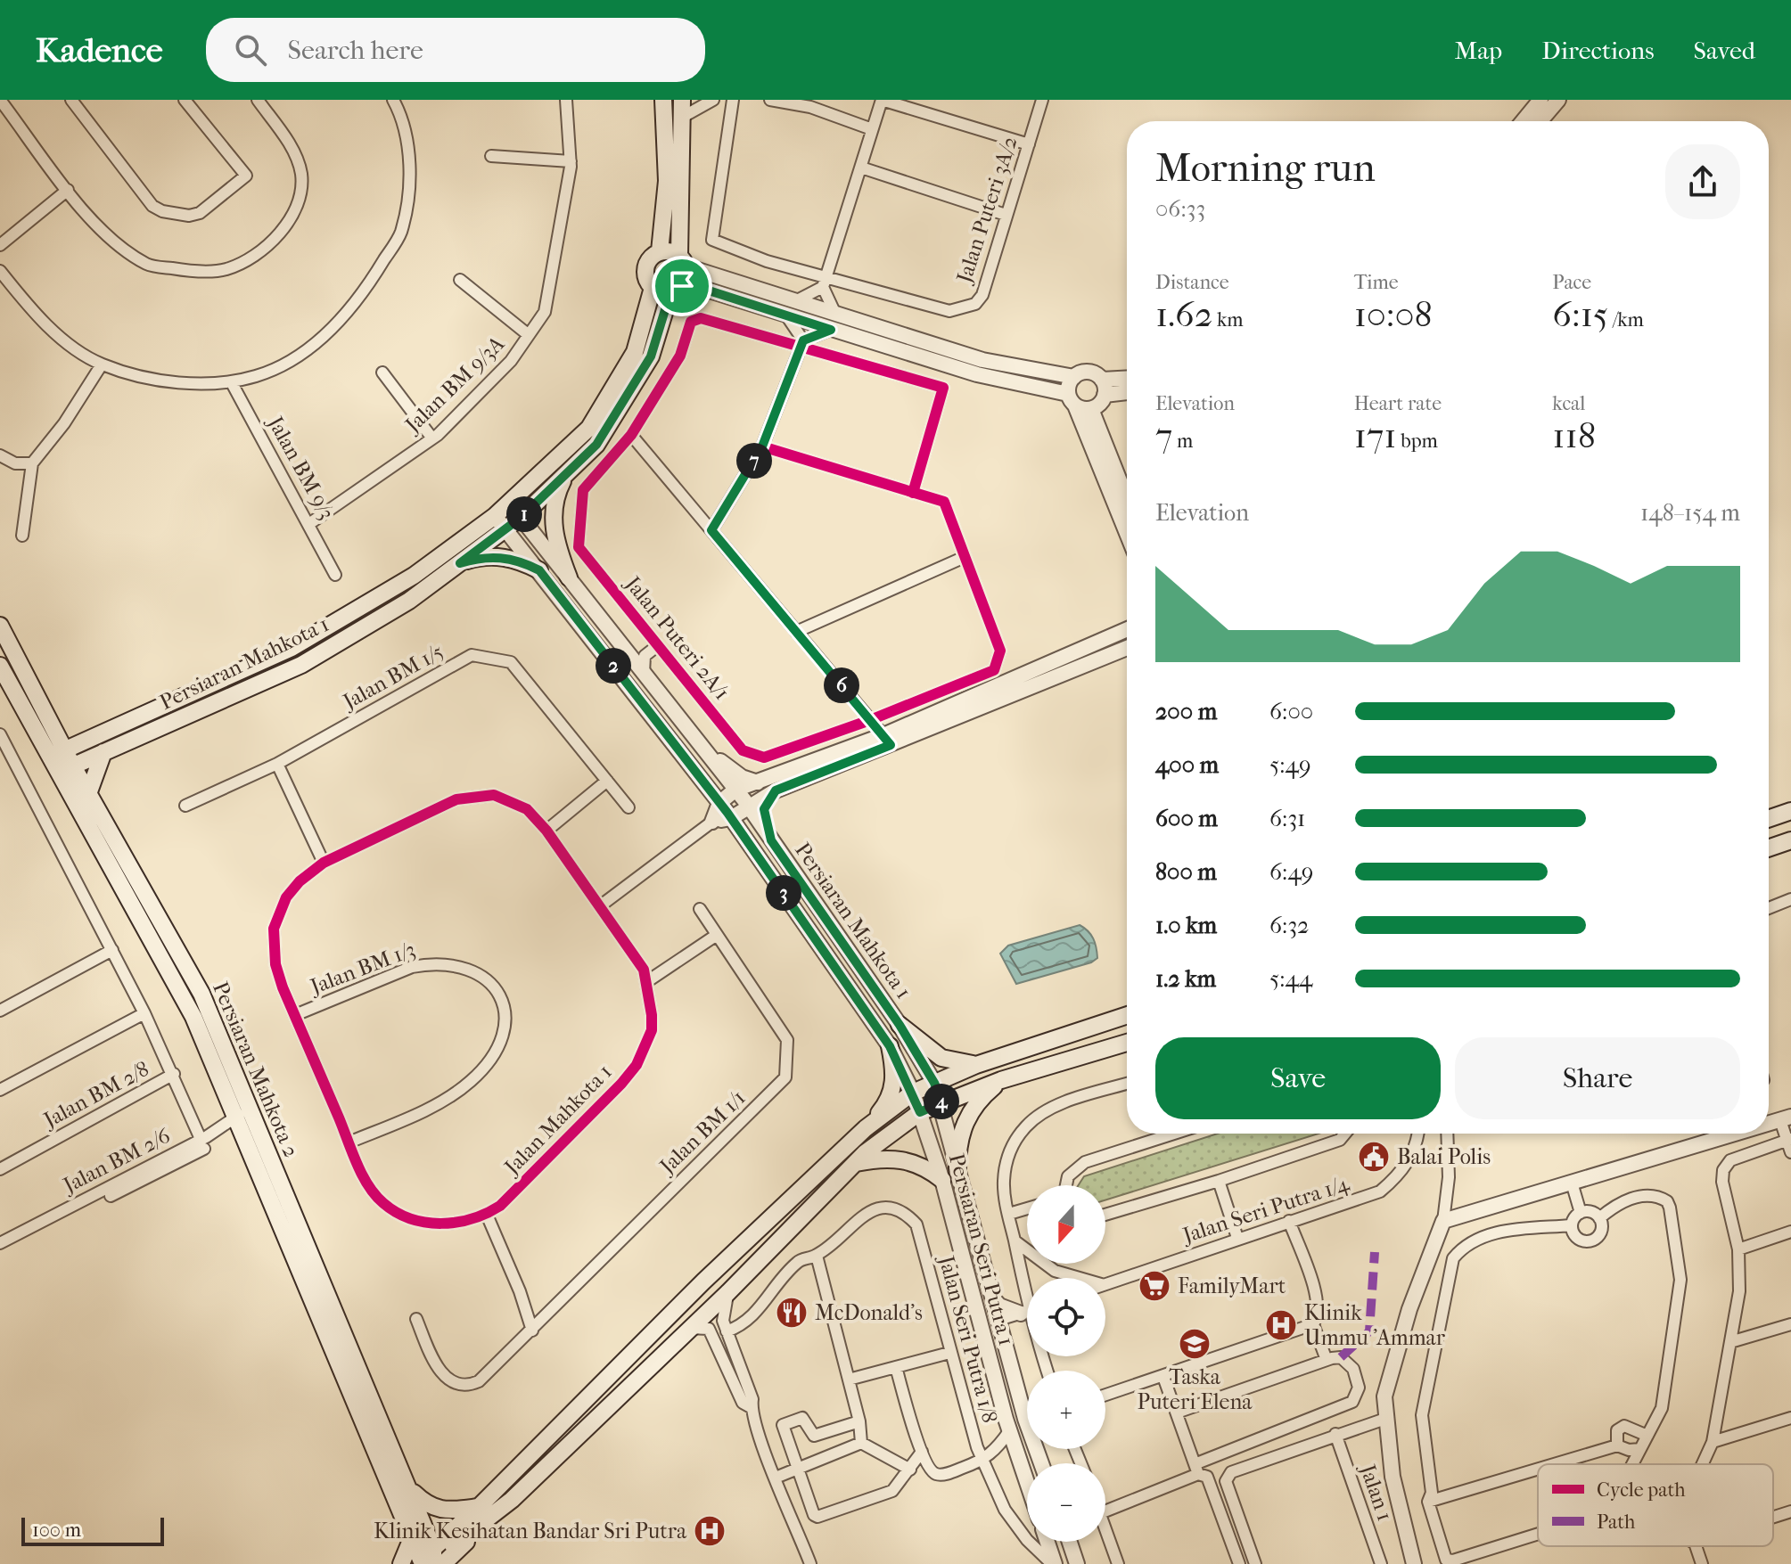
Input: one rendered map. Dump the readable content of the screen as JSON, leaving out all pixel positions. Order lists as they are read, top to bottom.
{
  "streets": {
    "main road": ["Persiaran Mahkota 1", "Persiaran Mahkota 2"],
    "street": [
      "Jalan Puteri 3A/2",
      "Jalan BM 9/3A",
      "Jalan BM 9/3",
      "Jalan Puteri 2A/1",
      "Jalan BM 1/5",
      "Jalan BM 1/3",
      "Jalan BM 2/8",
      "Jalan Mahkota 1",
      "Jalan BM 1/1",
      "Jalan BM 2/6",
      "Jalan Seri Putra 1/4",
      "Persiaran Seri Putra 1",
      "Jalan Seri Putra 1/8",
      "Jalan 1"
    ]
  },
  "crossings": [
    ["Jalan BM 9/3A", "Jalan BM 9/3"],
    ["Persiaran Mahkota 1", "Persiaran Mahkota 2"],
    ["Persiaran Mahkota 1", "Persiaran Seri Putra 1"],
    ["Jalan BM 1/3", "Jalan Mahkota 1"],
    ["Persiaran Mahkota 2", "Jalan BM 2/6"]
  ],
  "places": {
    "public building": ["Balai Polis"],
    "supermarket": ["FamilyMart"],
    "restaurant": ["McDonald's"],
    "hospital": ["Klinik Ummu 'Ammar", "Klinik Kesihatan Bandar Sri Putra"],
    "school or university": ["Taska Puteri Elena"]
  },
  "legend": ["Cycle path", "Path"],
  "scale_bar": "100 m",
  "north": "bottom",
  "page": {
    "header": "Kadence",
    "search": "Search here",
    "nav": ["Map", "Directions", "Saved"],
    "heading": ["Morning run", "06:33"],
    "stats": [
      ["Distance", "1.62 km"],
      ["Time", "10:08"],
      ["Pace", "6:15 /km"],
      ["Elevation", "7 m"],
      ["Heart rate", "171 bpm"],
      ["kcal", "118"]
    ],
    "pins": [
      "7",
      "1",
      "2",
      "6",
      "3",
      "4"
    ],
    "chart": ["Elevation", "148–154 m"],
    "list": [
      {
        "name": "200 m",
        "note": "6:00"
      },
      {
        "name": "400 m",
        "note": "5:49"
      },
      {
        "name": "600 m",
        "note": "6:31"
      },
      {
        "name": "800 m",
        "note": "6:49"
      },
      {
        "name": "1.0 km",
        "note": "6:32"
      },
      {
        "name": "1.2 km",
        "note": "5:44"
      }
    ],
    "buttons": ["Save", "Share"],
    "map_buttons": ["+", "−"],
    "scale": "100 m"
  }
}
